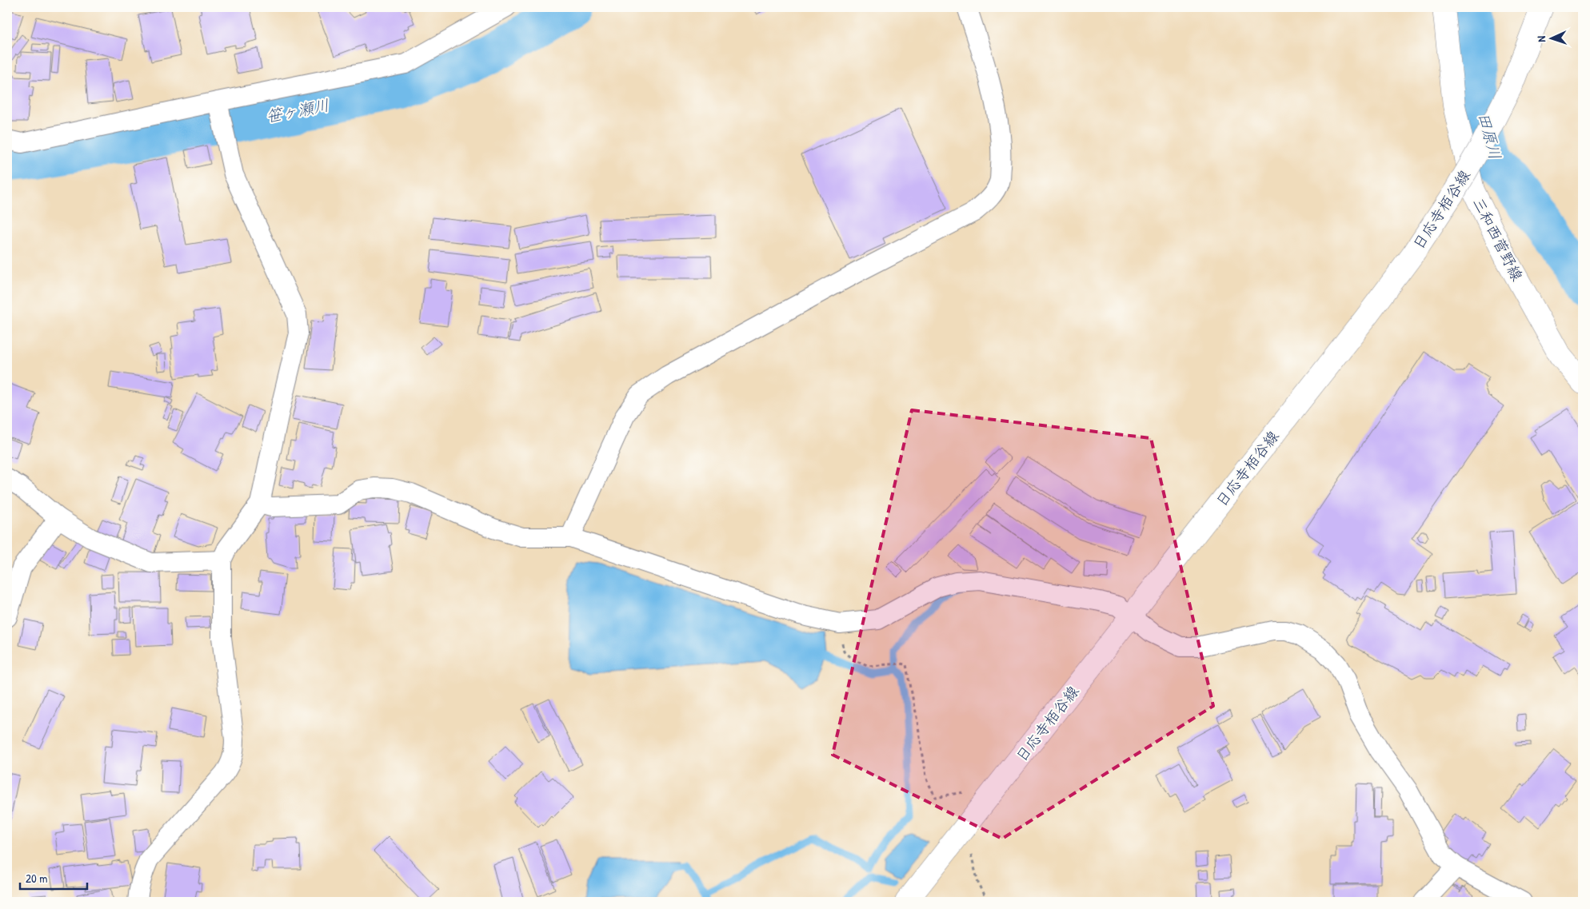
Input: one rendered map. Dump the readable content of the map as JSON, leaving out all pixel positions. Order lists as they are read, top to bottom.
{
  "streets": {
    "main road": ["日応寺栢谷線", "三和西菅野線"]
  },
  "water": ["笹ヶ瀬川", "田原川"],
  "scale_bar": "20 m",
  "north": "left"
}
